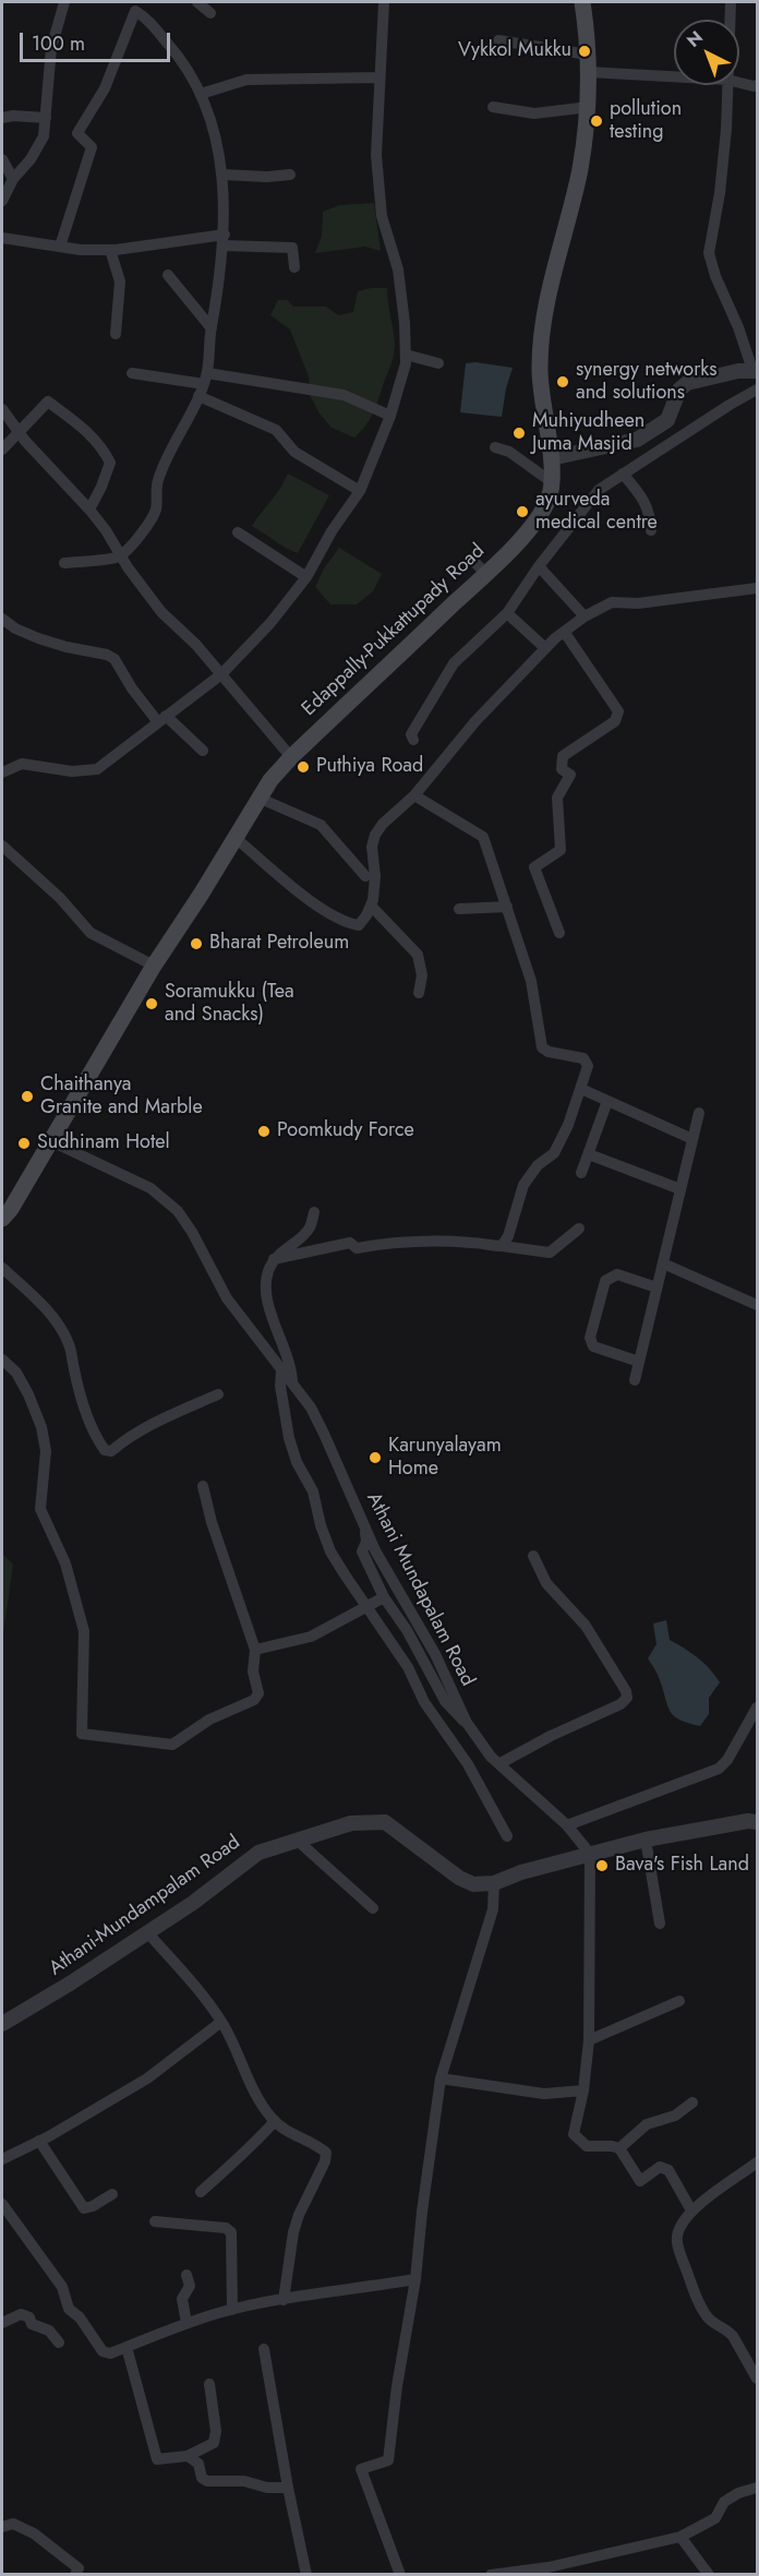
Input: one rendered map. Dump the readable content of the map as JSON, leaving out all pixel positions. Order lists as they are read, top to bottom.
{
  "streets": {
    "main road": ["Edappally-Pukkattupady Road"],
    "street": ["Athani Mundapalam Road", "Athani-Mundampalam Road"]
  },
  "crossings": [
    ["Edappally-Pukkattupady Road", "Athani Mundapalam Road"],
    ["Athani Mundapalam Road", "Athani-Mundampalam Road"]
  ],
  "places": [
    "Vykkol Mukku",
    "pollution testing",
    "synergy networks and solutions",
    "Muhiyudheen Juma Masjid",
    "ayurveda medical centre",
    "Puthiya Road",
    "Bharat Petroleum",
    "Soramukku (Tea and Snacks)",
    "Chaithanya Granite and Marble",
    "Poomkudy Force",
    "Sudhinam Hotel",
    "Karunyalayam Home",
    "Bava's Fish Land"
  ],
  "scale_bar": "100 m",
  "north": "top left"
}
